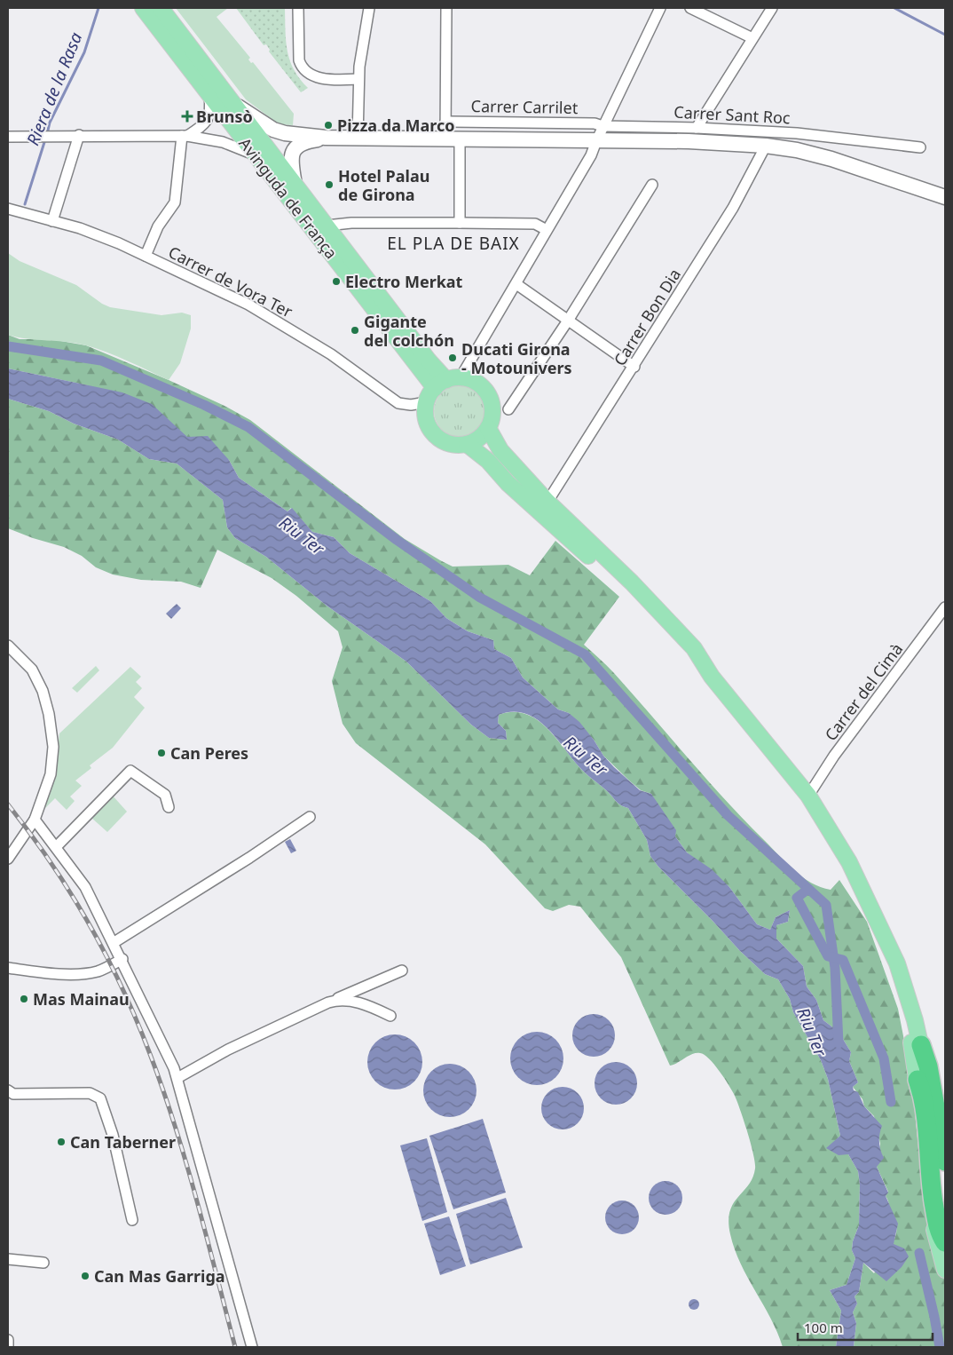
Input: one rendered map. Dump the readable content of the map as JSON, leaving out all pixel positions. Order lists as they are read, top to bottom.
{
  "streets": {
    "main road": ["Avinguda de França"],
    "street": [
      "Carrer Carrilet",
      "Carrer Sant Roc",
      "Carrer de Vora Ter",
      "Carrer Bon Dia",
      "Carrer del Cimà"
    ]
  },
  "crossings": [
    ["Carrer Carrilet", "Carrer Sant Roc"],
    ["Avinguda de França", "Carrer de Vora Ter"]
  ],
  "districts": ["EL PLA DE BAIX"],
  "water": ["Riera de la Rasa", "Riu Ter"],
  "places": {
    "health": ["Brunsò"],
    "other": [
      "Pizza da Marco",
      "Hotel Palau de Girona",
      "Electro Merkat",
      "Gigante del colchón",
      "Ducati Girona - Motounivers",
      "Can Peres",
      "Mas Mainau",
      "Can Taberner",
      "Can Mas Garriga"
    ]
  },
  "scale_bar": "100 m"
}
